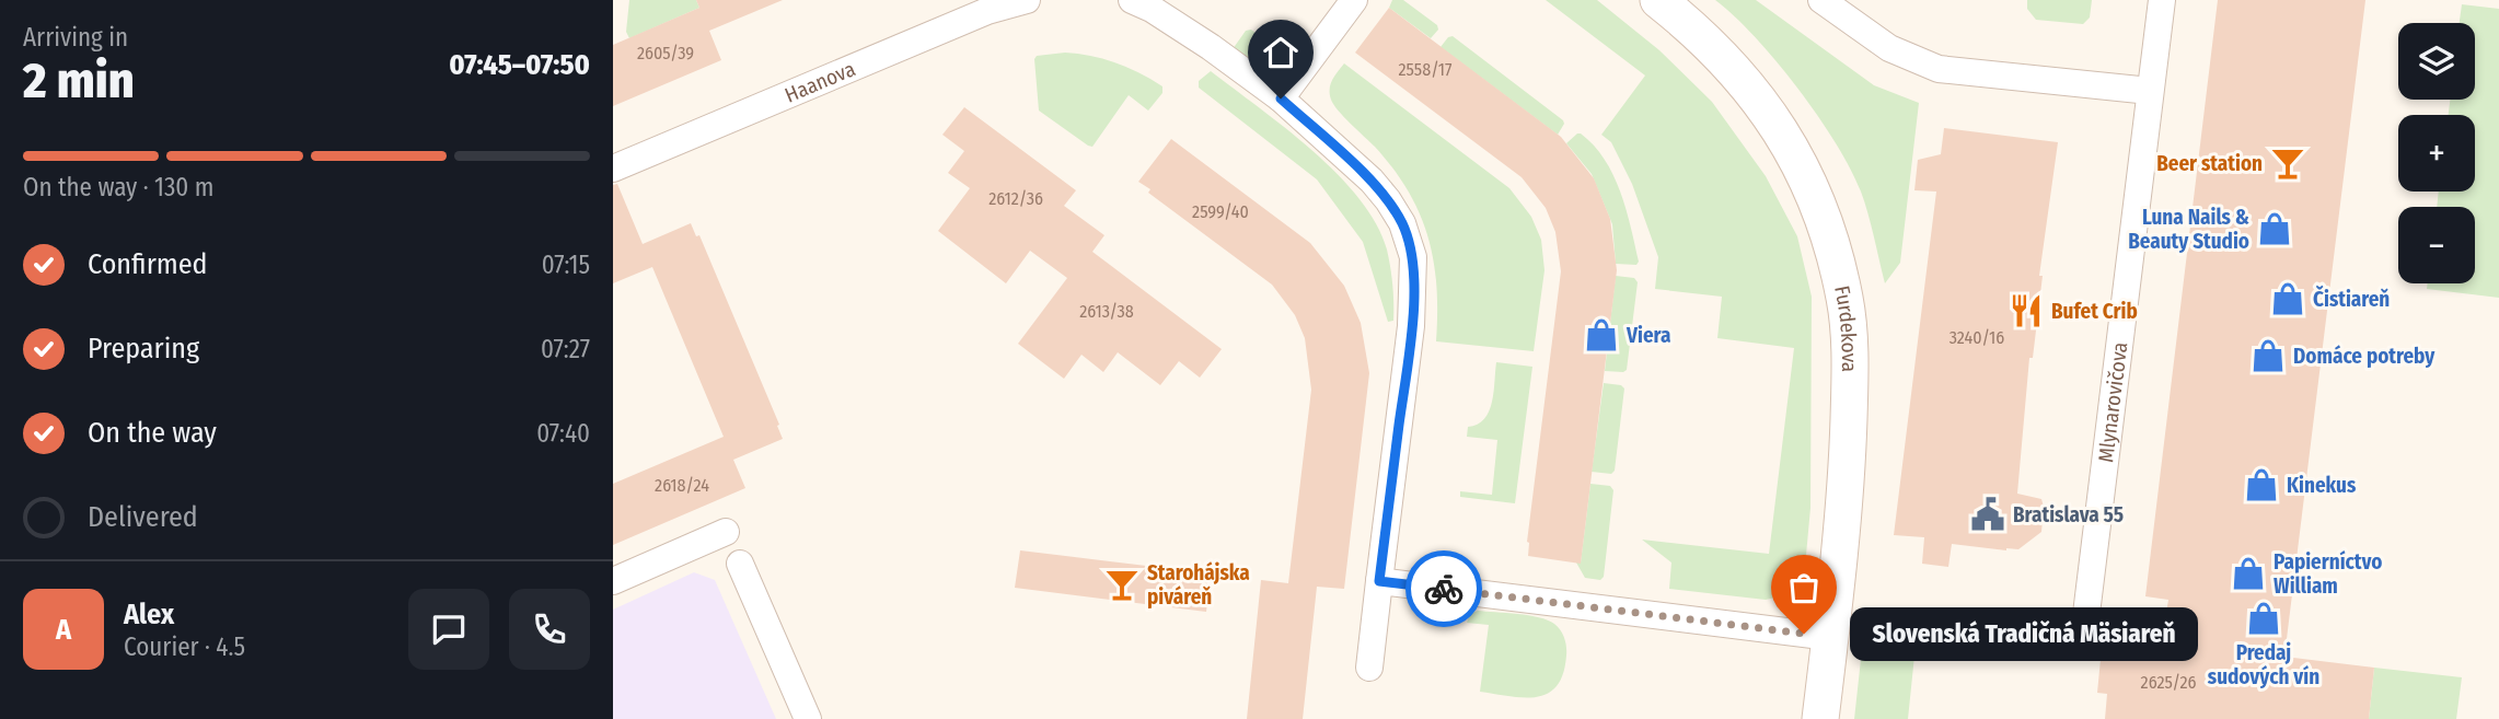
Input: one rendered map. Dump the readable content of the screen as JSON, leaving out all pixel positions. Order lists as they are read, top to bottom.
{
  "streets": {
    "street": ["Haanova", "Furdekova", "Mlynarovičova"]
  },
  "places": {
    "bar": ["Beer station", "Starohájska piváreň"],
    "shop": [
      "Luna Nails & Beauty Studio",
      "Čistiareň",
      "Viera",
      "Domáce potreby",
      "Kinekus",
      "Papierníctvo William",
      "Predaj sudových vín"
    ],
    "restaurant": ["Bufet Crib"],
    "public building": ["Bratislava 55"],
    "other": ["Slovenská Tradičná Mäsiareň"]
  },
  "house_numbers": [
    "2605/39",
    "2558/17",
    "2612/36",
    "2599/40",
    "2613/38",
    "3240/16",
    "2618/24",
    "2625/26"
  ],
  "page": {
    "heading": ["2 min", "Arriving in", "07:45–07:50"],
    "panel": ["Alex", "Courier · 4.5"],
    "map_buttons": ["+", "−"],
    "bar": "On the way · 130 m",
    "list": [
      ["Confirmed", "07:15"],
      ["Preparing", "07:27"],
      ["On the way", "07:40"],
      "Delivered"
    ],
    "round": "A",
    "bubble": "Slovenská Tradičná Mäsiareň"
  }
}
